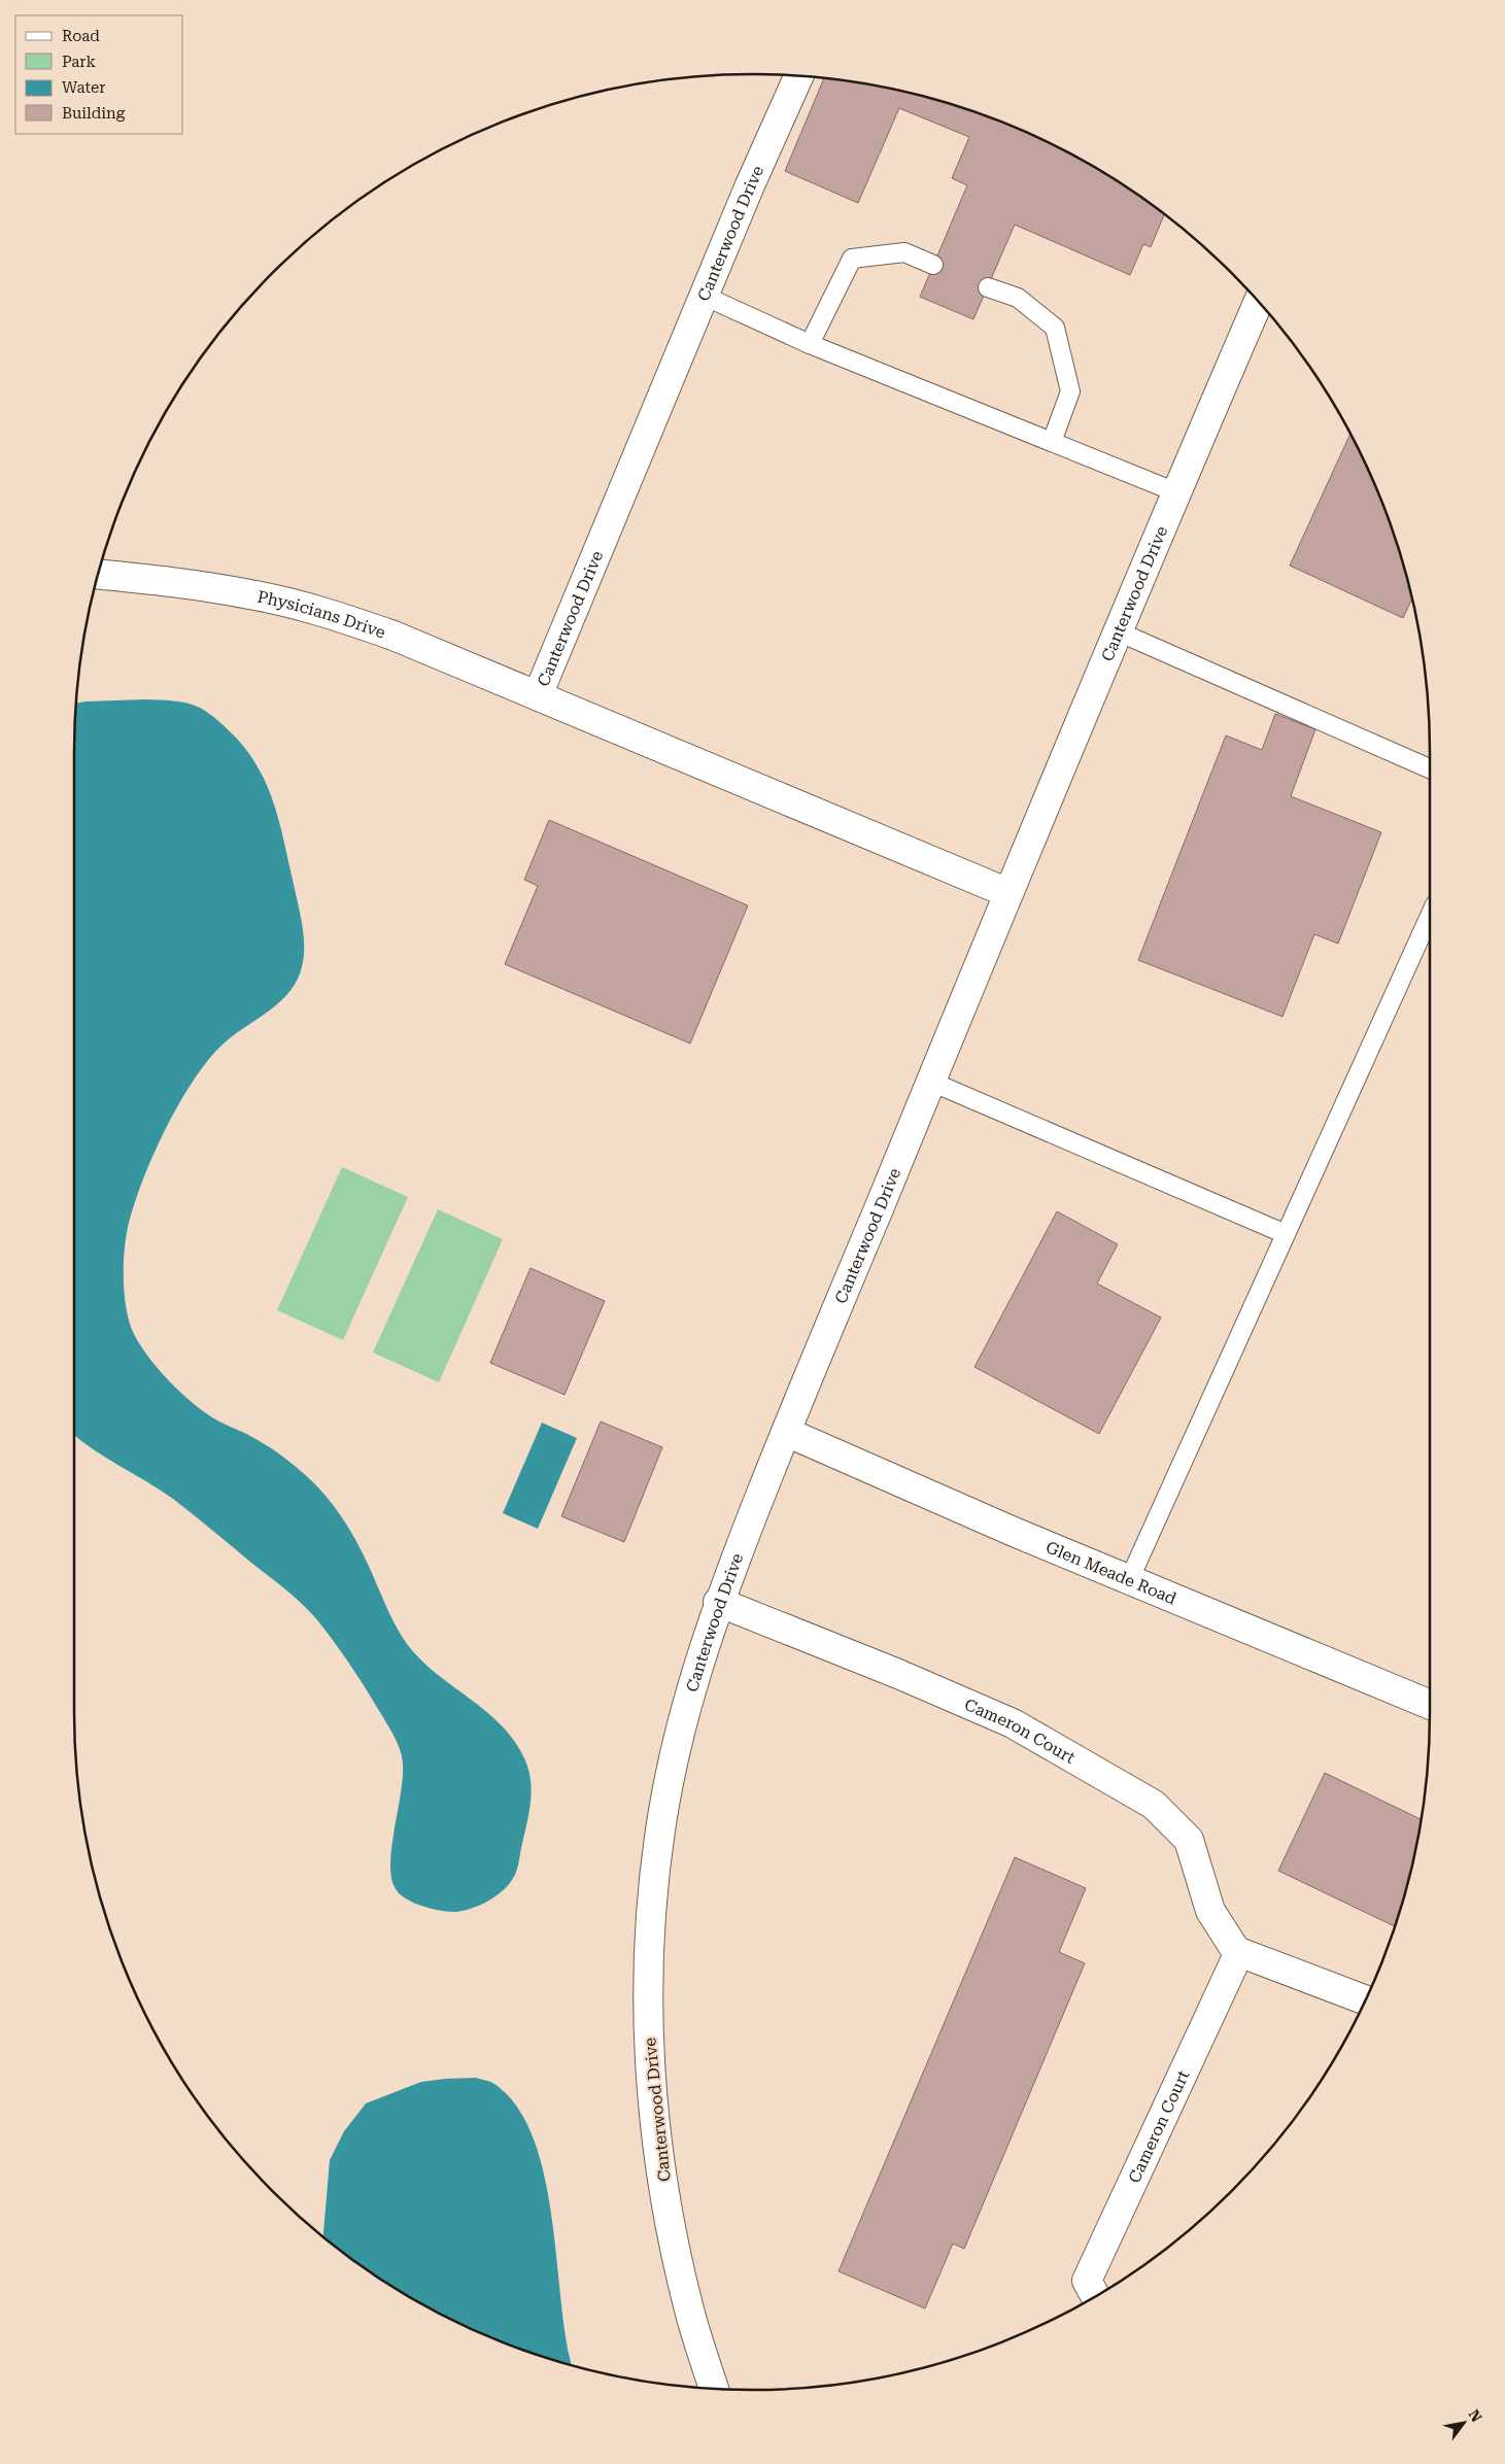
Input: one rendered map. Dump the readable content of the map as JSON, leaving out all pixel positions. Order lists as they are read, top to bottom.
{
  "streets": {
    "street": [
      "Canterwood Drive",
      "Physicians Drive",
      "Glen Meade Road",
      "Cameron Court"
    ]
  },
  "crossings": [
    ["Canterwood Drive", "Physicians Drive"],
    ["Canterwood Drive", "Glen Meade Road"],
    ["Canterwood Drive", "Cameron Court"]
  ],
  "legend": [
    "Road",
    "Park",
    "Water",
    "Building"
  ],
  "north": "top right"
}
